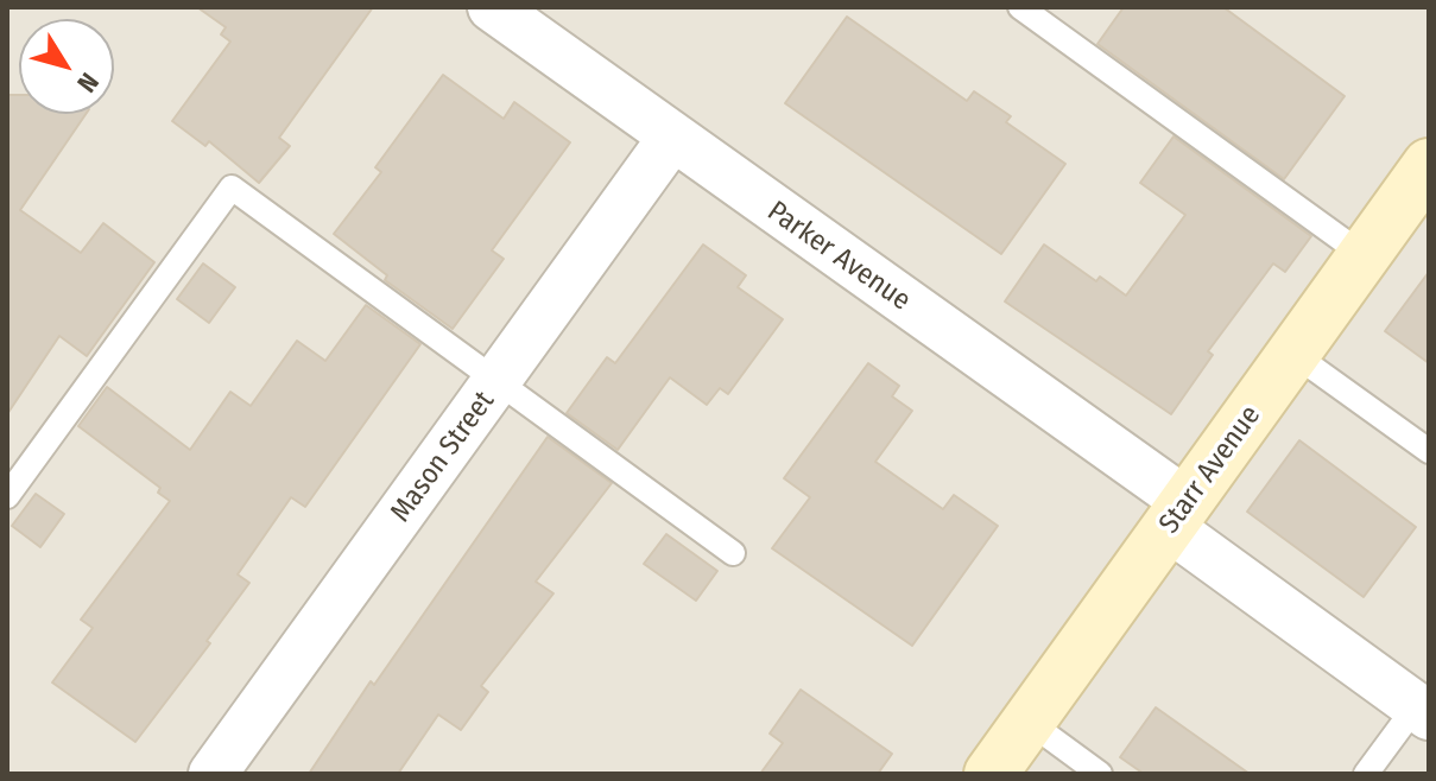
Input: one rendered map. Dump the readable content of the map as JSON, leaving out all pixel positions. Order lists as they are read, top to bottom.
{
  "streets": {
    "main road": ["Starr Avenue"],
    "street": ["Parker Avenue", "Mason Street"]
  },
  "crossings": [
    ["Parker Avenue", "Mason Street"],
    ["Parker Avenue", "Starr Avenue"]
  ],
  "north": "bottom right"
}
